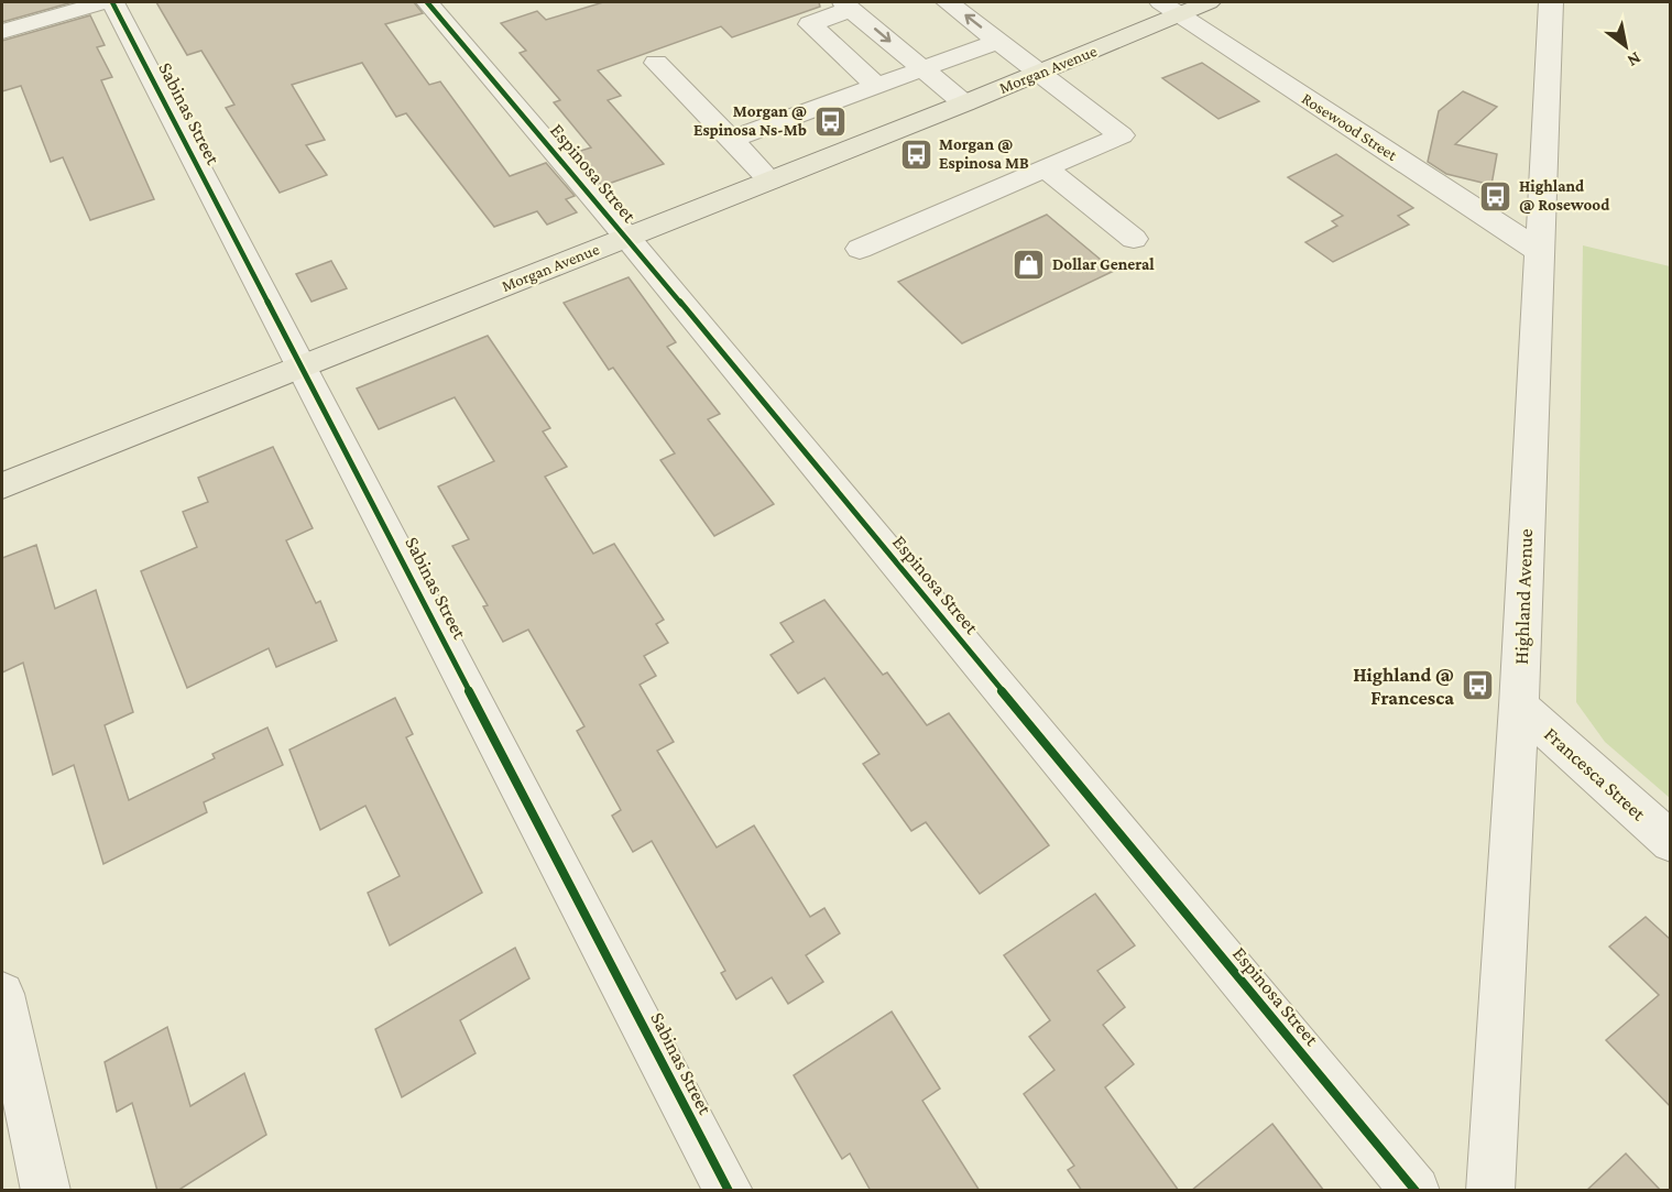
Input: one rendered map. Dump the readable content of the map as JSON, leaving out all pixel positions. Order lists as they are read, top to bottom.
{
  "streets": {
    "main road": ["Morgan Avenue"],
    "street": [
      "Sabinas Street",
      "Rosewood Street",
      "Espinosa Street",
      "Highland Avenue",
      "Francesca Street"
    ]
  },
  "crossings": [
    ["Morgan Avenue", "Sabinas Street"],
    ["Morgan Avenue", "Rosewood Street"],
    ["Morgan Avenue", "Espinosa Street"],
    ["Rosewood Street", "Highland Avenue"],
    ["Highland Avenue", "Francesca Street"]
  ],
  "places": {
    "bus stop": [
      "Morgan @ Espinosa Ns-Mb",
      "Morgan @ Espinosa MB",
      "Highland @ Rosewood",
      "Highland @ Francesca"
    ],
    "shop": ["Dollar General"]
  },
  "north": "bottom right"
}
